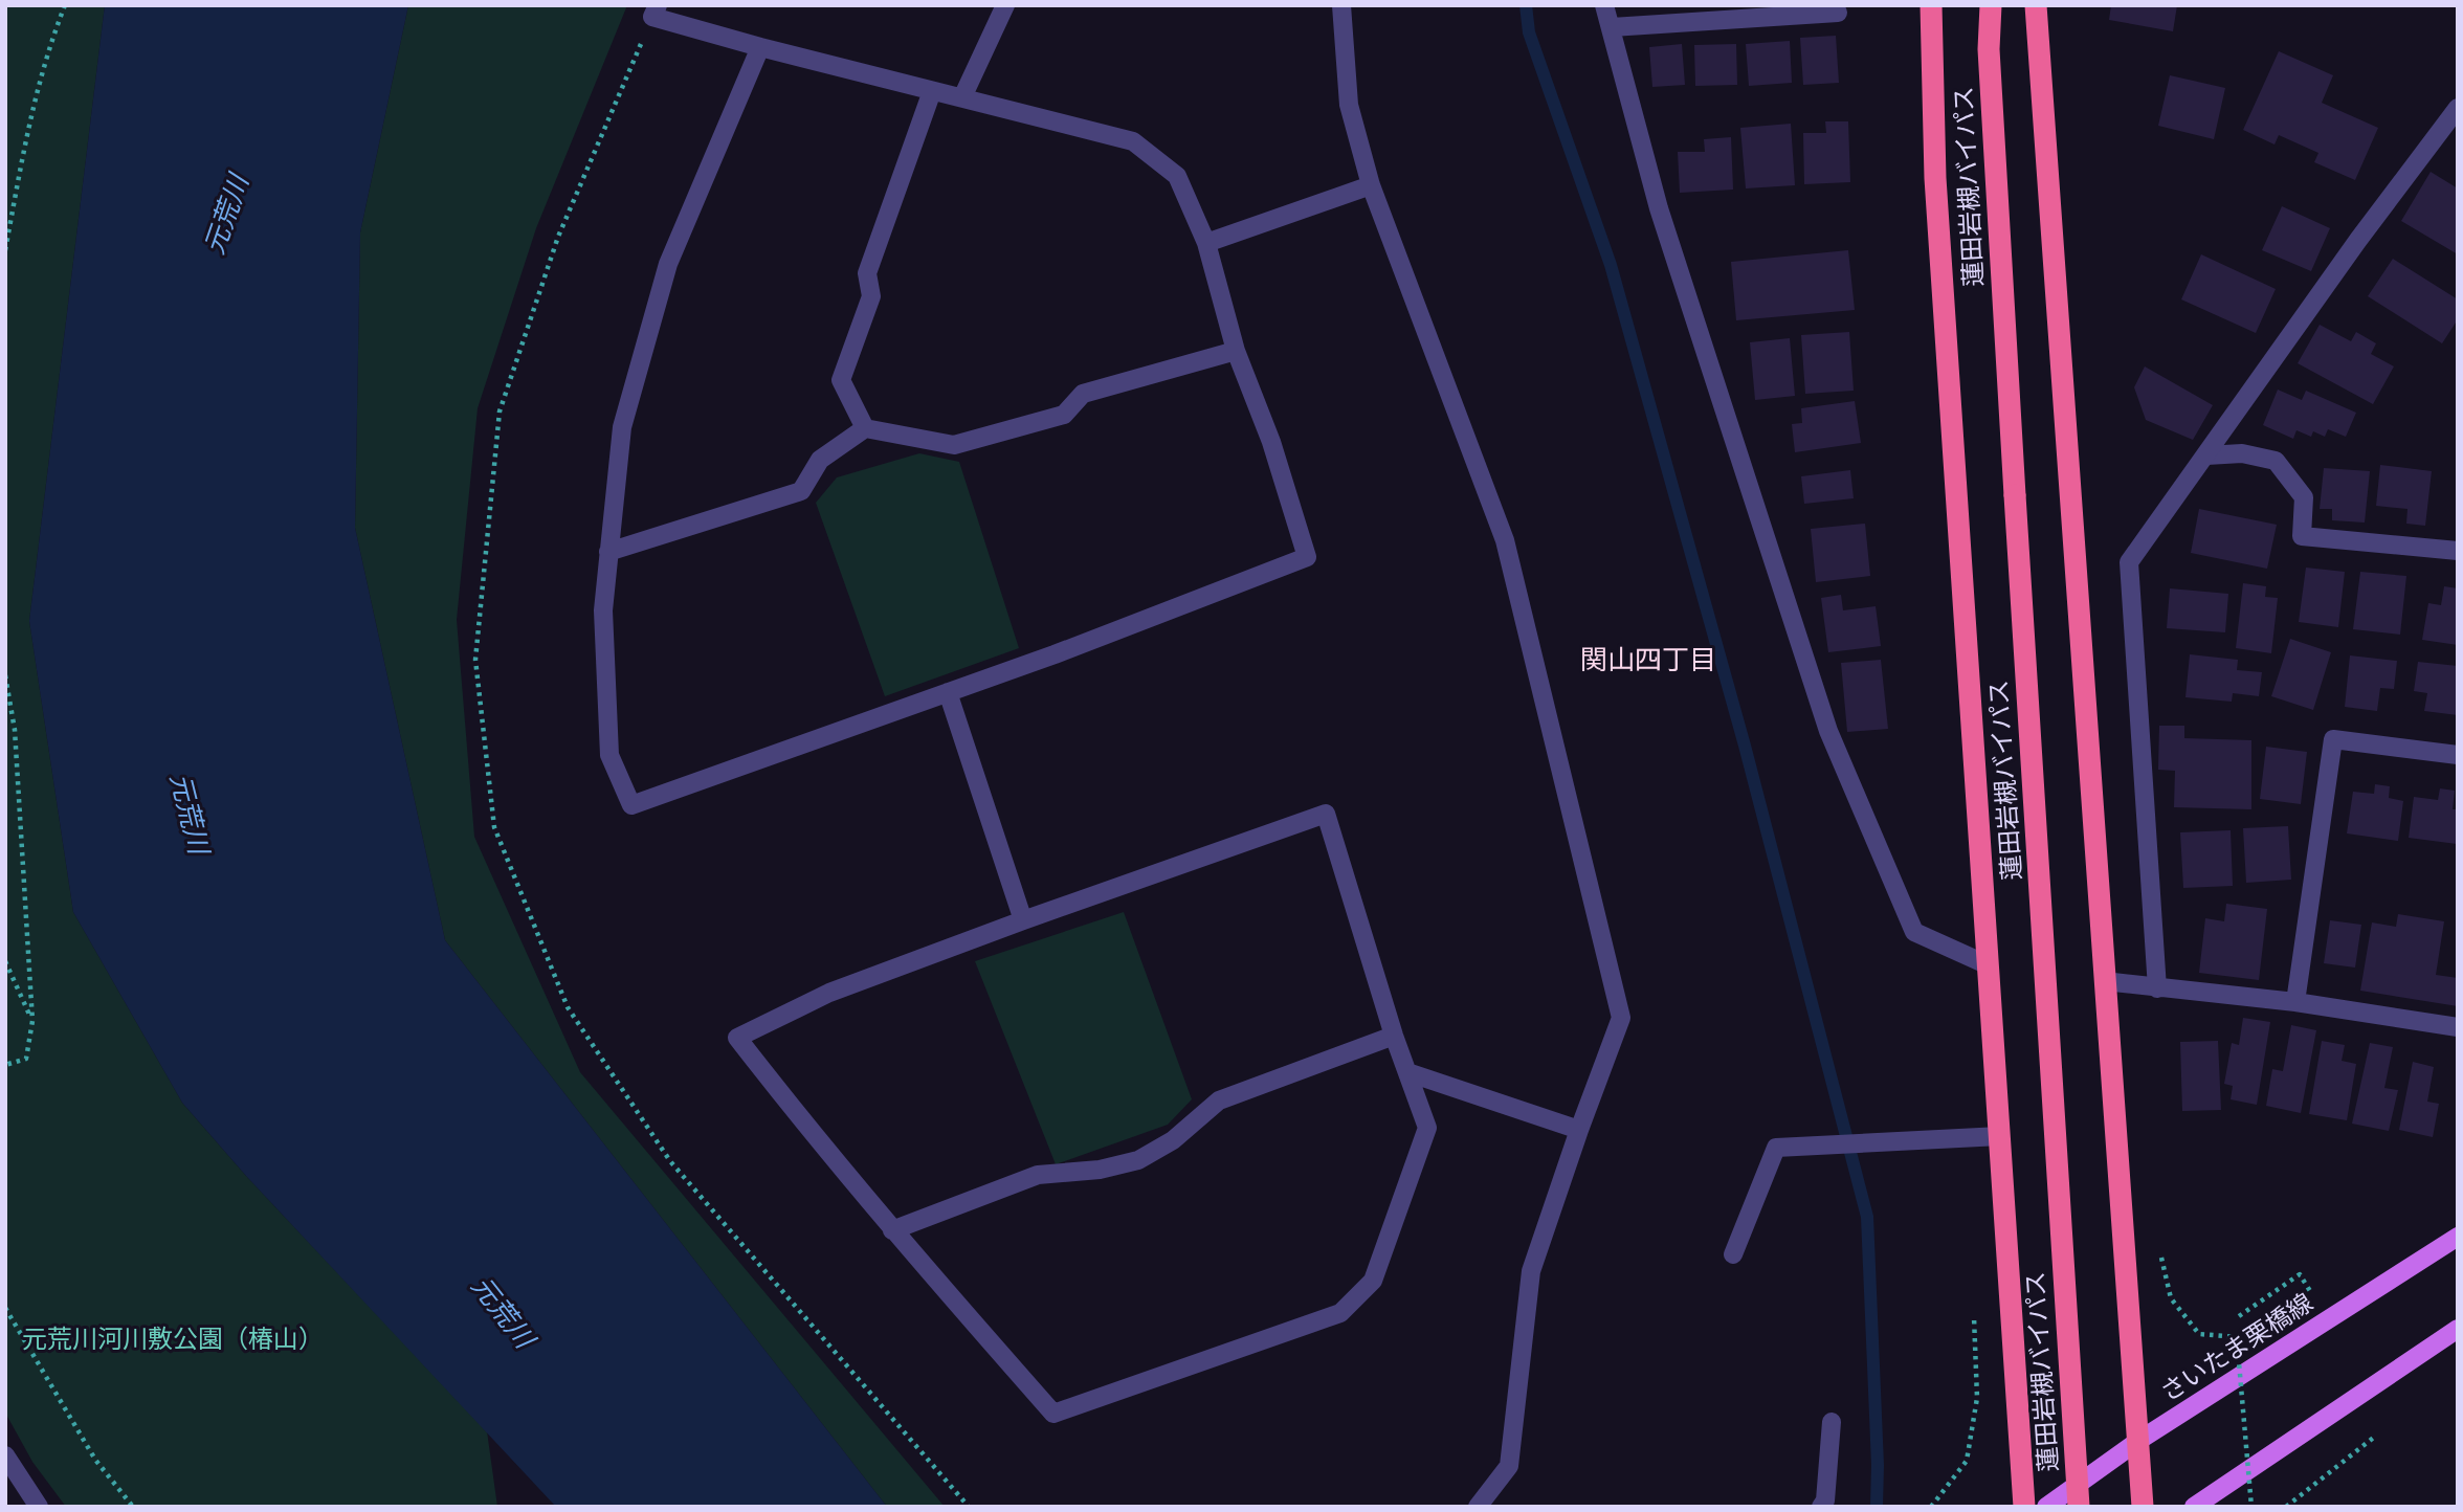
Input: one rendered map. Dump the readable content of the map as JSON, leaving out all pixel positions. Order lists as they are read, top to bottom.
{
  "streets": {
    "highway": ["蓮田岩槻バイパス"],
    "main road": ["さいたま栗橋線"]
  },
  "districts": ["関山四丁目"],
  "water": ["元荒川"],
  "parks": ["元荒川河川敷公園（椿山）"]
}
